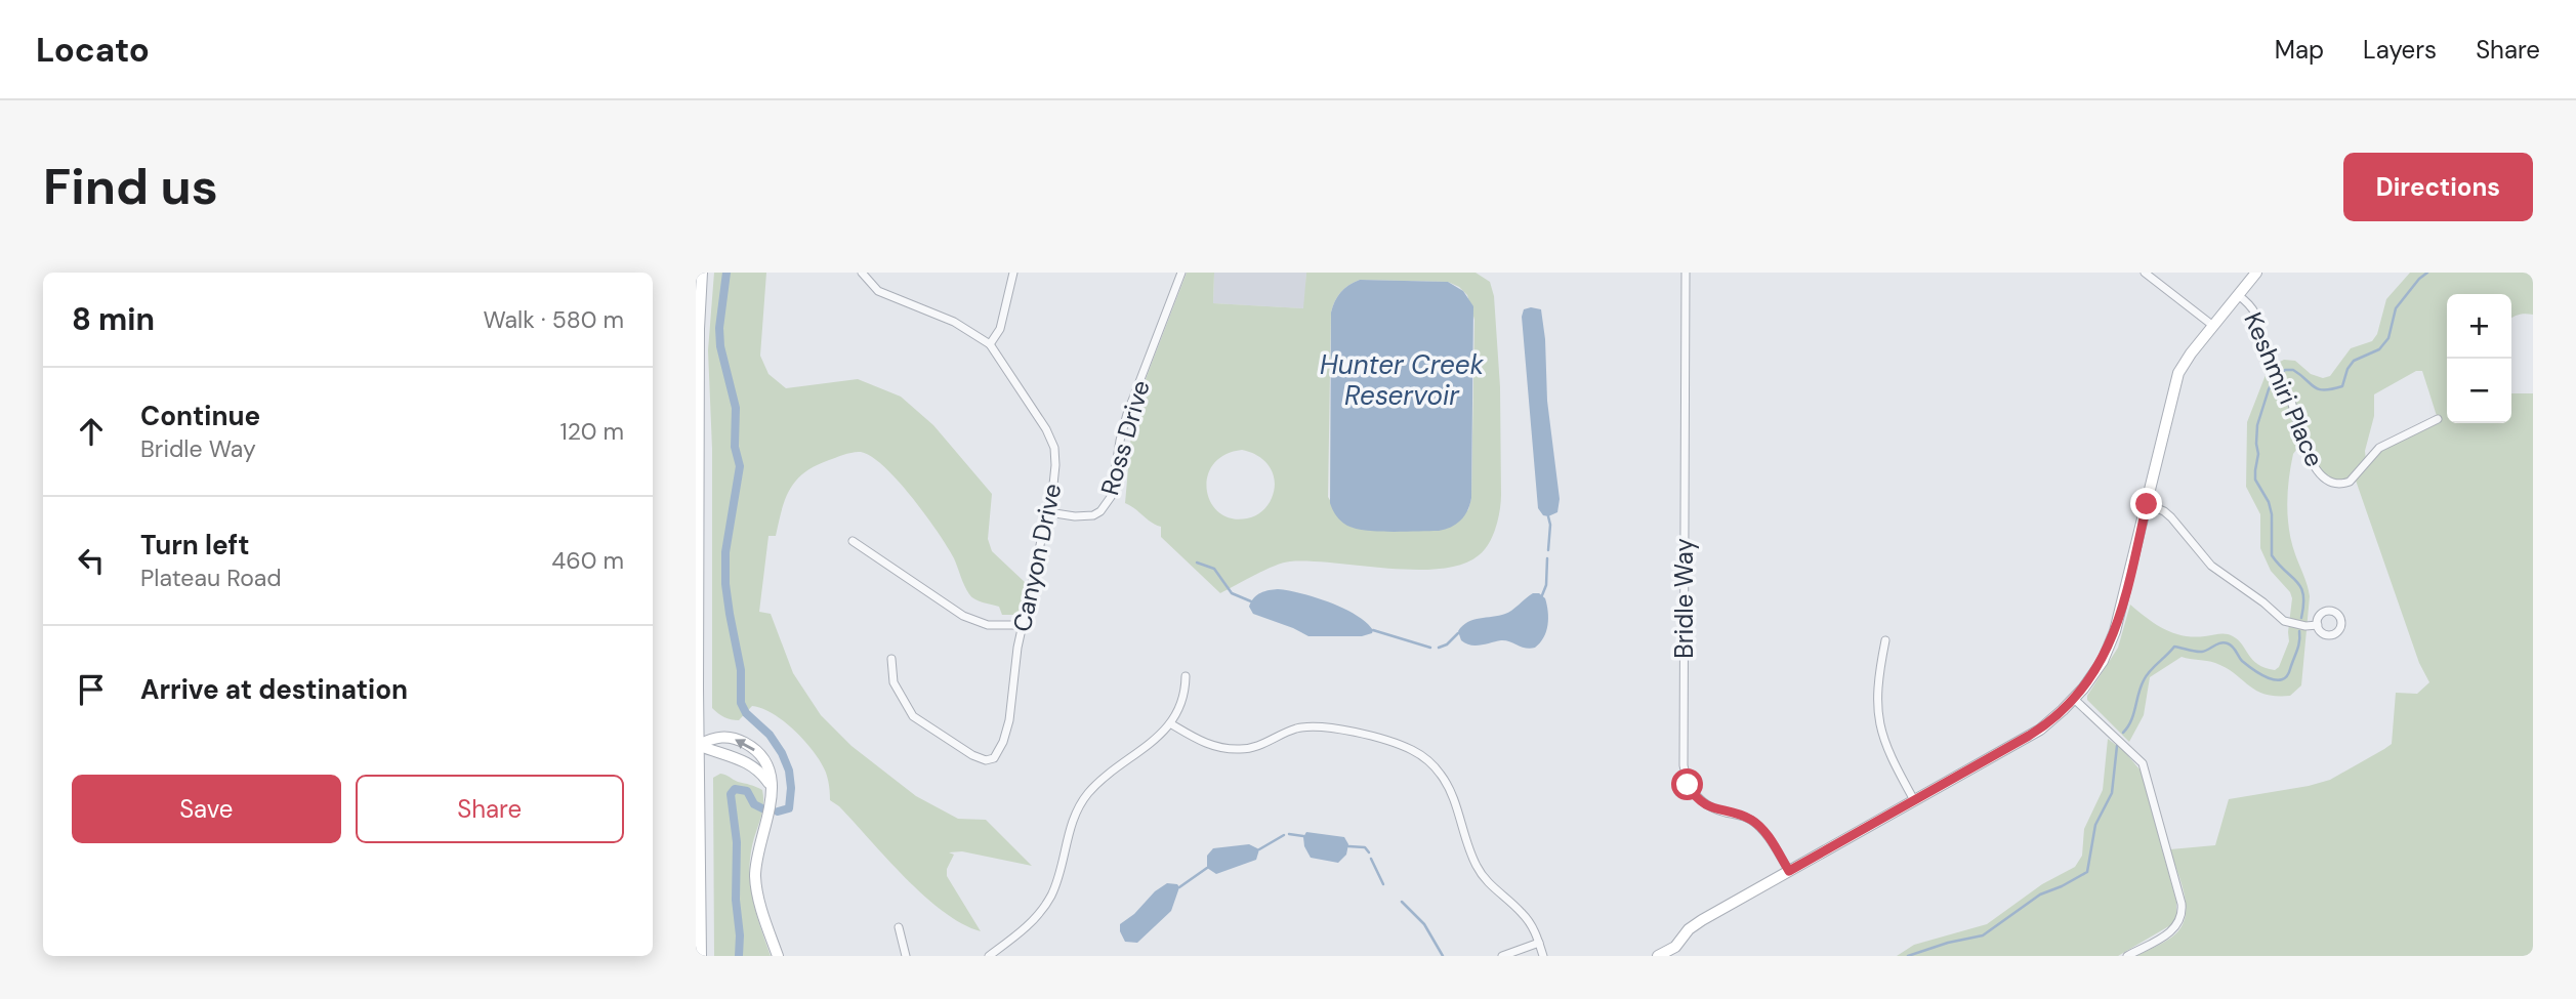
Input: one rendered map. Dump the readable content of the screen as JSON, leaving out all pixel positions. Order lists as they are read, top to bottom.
{
  "streets": {
    "street": [
      "Keshmiri Place",
      "Ross Drive",
      "Canyon Drive",
      "Bridle Way"
    ]
  },
  "crossings": [
    ["Ross Drive", "Canyon Drive"]
  ],
  "water": ["Hunter Creek Reservoir"],
  "page": {
    "header": "Locato",
    "nav": ["Map", "Layers", "Share"],
    "buttons": [
      "Directions",
      ["Save", "Share"]
    ],
    "title": "Find us",
    "heading": ["8 min", "Walk · 580 m"],
    "map_buttons": ["+", "−"],
    "list": [
      ["Continue", "Bridle Way", "120 m"],
      ["Turn left", "Plateau Road", "460 m"],
      "Arrive at destination"
    ]
  }
}
